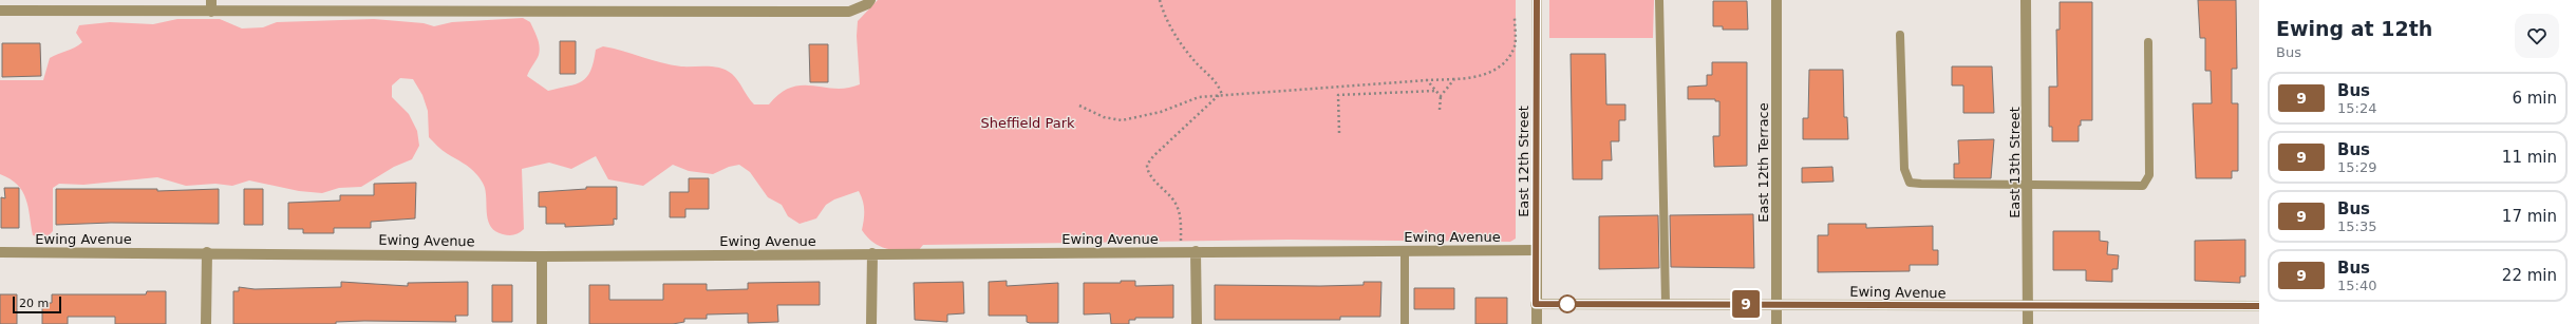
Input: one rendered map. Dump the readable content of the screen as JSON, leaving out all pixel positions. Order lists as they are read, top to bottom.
{
  "streets": {
    "street": [
      "East 12th Street",
      "East 12th Terrace",
      "East 13th Street",
      "Ewing Avenue"
    ]
  },
  "crossings": [
    ["East 12th Street", "Ewing Avenue"],
    ["East 12th Terrace", "Ewing Avenue"],
    ["East 13th Street", "Ewing Avenue"]
  ],
  "parks": ["Sheffield Park"],
  "lines": ["bus line 9"],
  "scale_bar": "20 m",
  "page": {
    "on_map": "9",
    "heading": ["Ewing at 12th", "Bus"],
    "list": [
      {
        "mark": "9",
        "name": "Bus",
        "note": "15:24",
        "value": "6 min"
      },
      {
        "mark": "9",
        "name": "Bus",
        "note": "15:29",
        "value": "11 min"
      },
      {
        "mark": "9",
        "name": "Bus",
        "note": "15:35",
        "value": "17 min"
      },
      {
        "mark": "9",
        "name": "Bus",
        "note": "15:40",
        "value": "22 min"
      }
    ],
    "scale": "20 m"
  }
}
